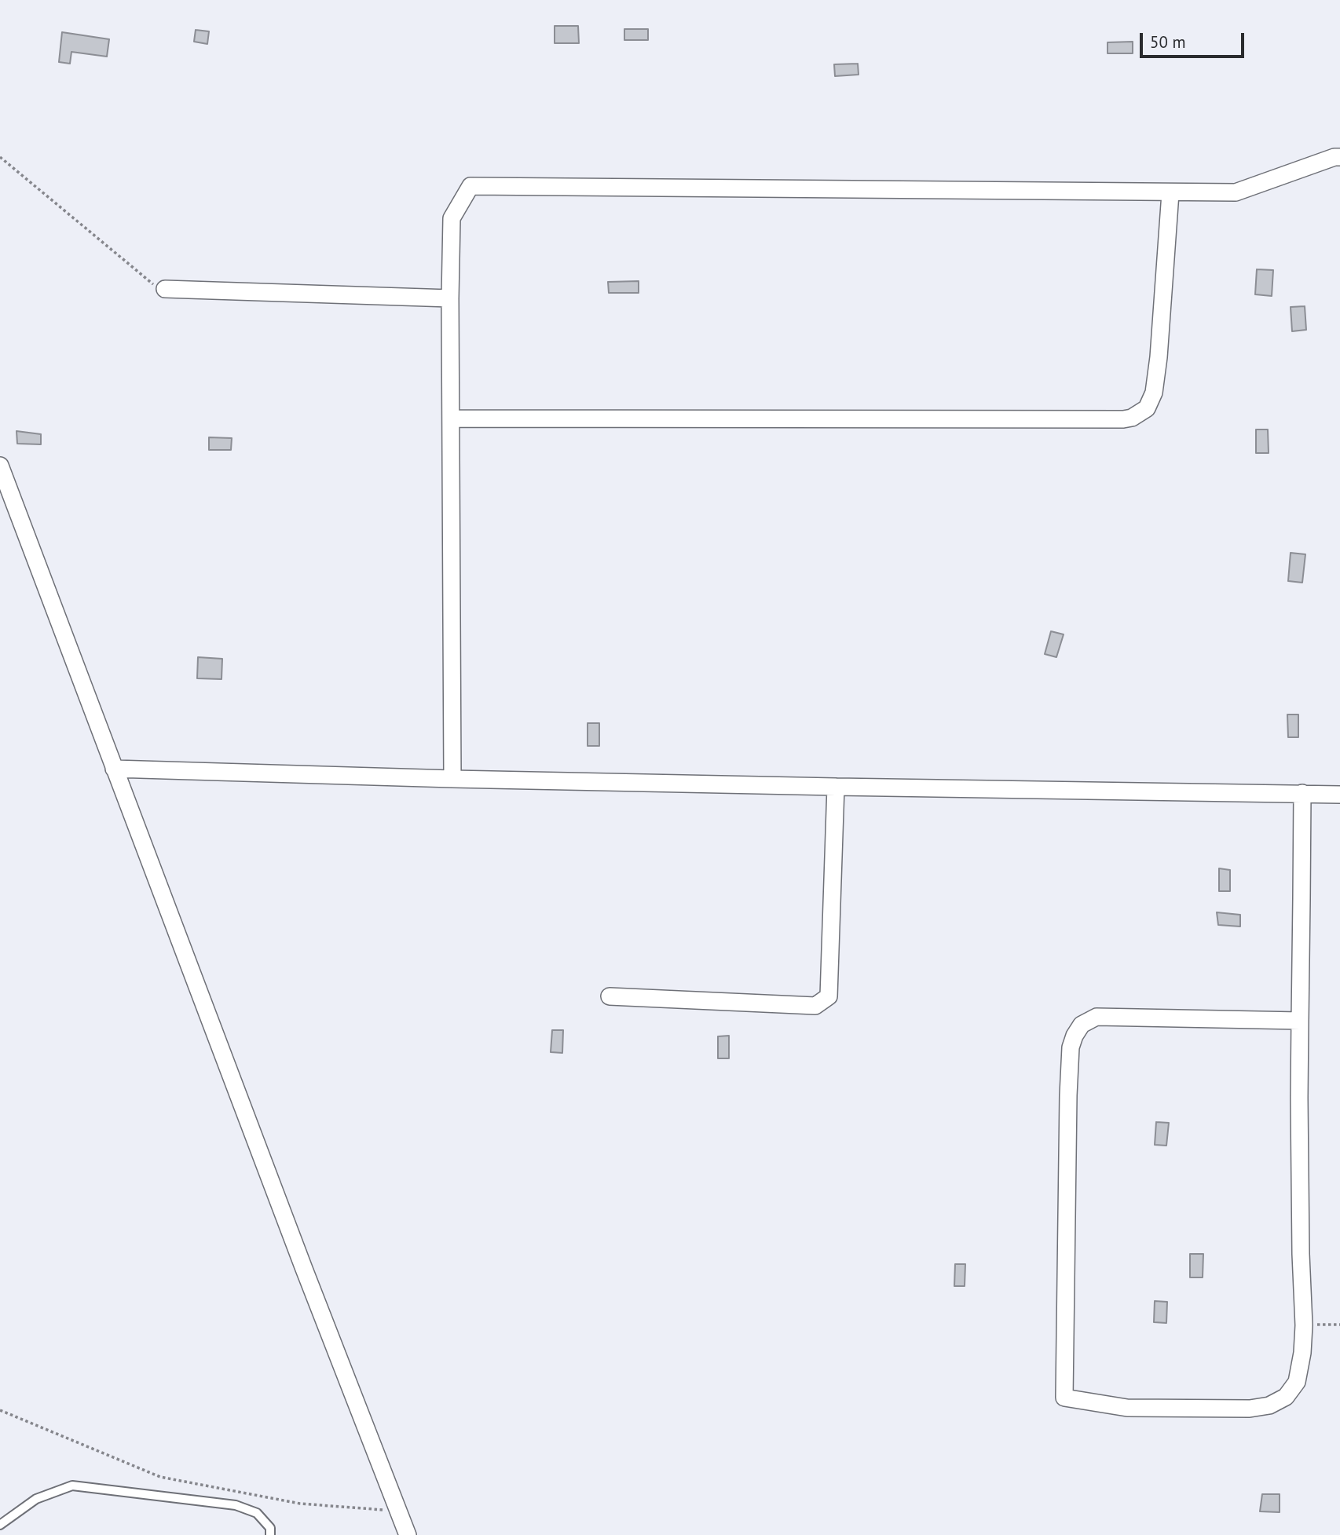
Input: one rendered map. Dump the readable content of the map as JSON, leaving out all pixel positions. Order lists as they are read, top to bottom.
{
  "scale_bar": "50 m"
}
